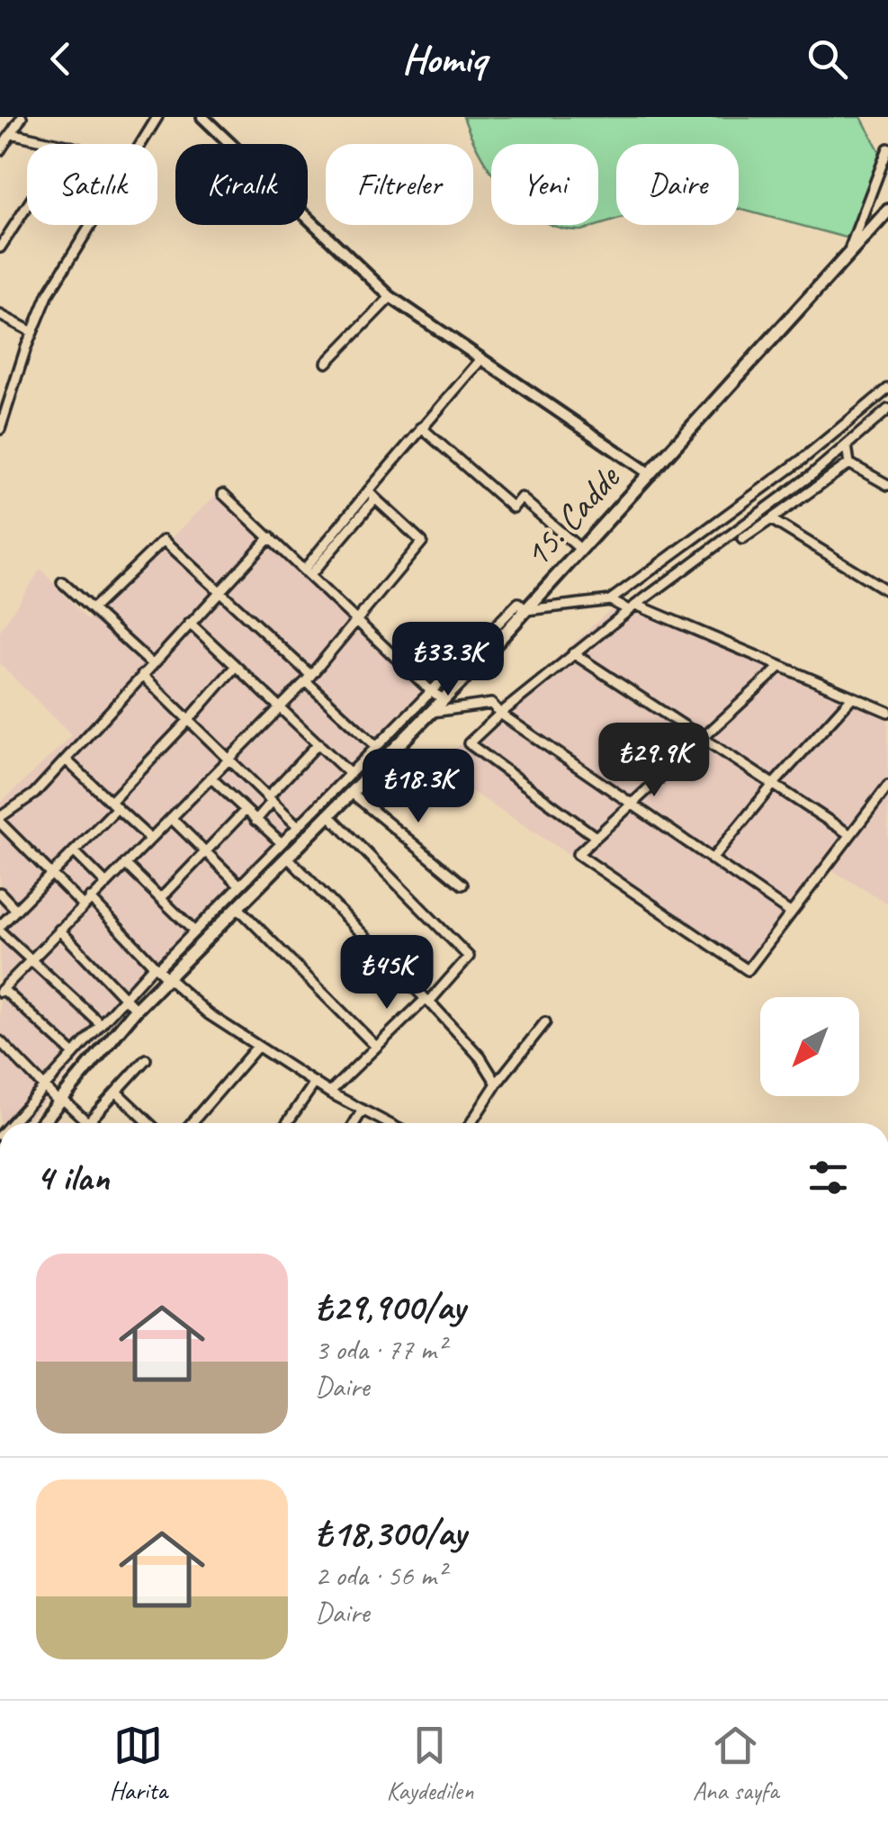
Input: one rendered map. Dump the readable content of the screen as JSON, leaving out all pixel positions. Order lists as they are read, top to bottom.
{
  "streets": {
    "main road": ["15. Cadde"]
  },
  "north": "bottom left",
  "page": {
    "header": "Homiq",
    "chip": [
      "Satılık",
      "Kiralık",
      "Filtreler",
      "Yeni",
      "Daire"
    ],
    "price": [
      "₺33.3K",
      "₺29.9K",
      "₺18.3K",
      "₺45K"
    ],
    "heading": "4 ilan",
    "list": [
      {
        "name": "₺29,900/ay",
        "note": "3 oda · 77 m² · Daire"
      },
      {
        "name": "₺18,300/ay",
        "note": "2 oda · 56 m² · Daire"
      }
    ],
    "tabs": ["Harita", "Kaydedilen", "Ana sayfa"]
  }
}
